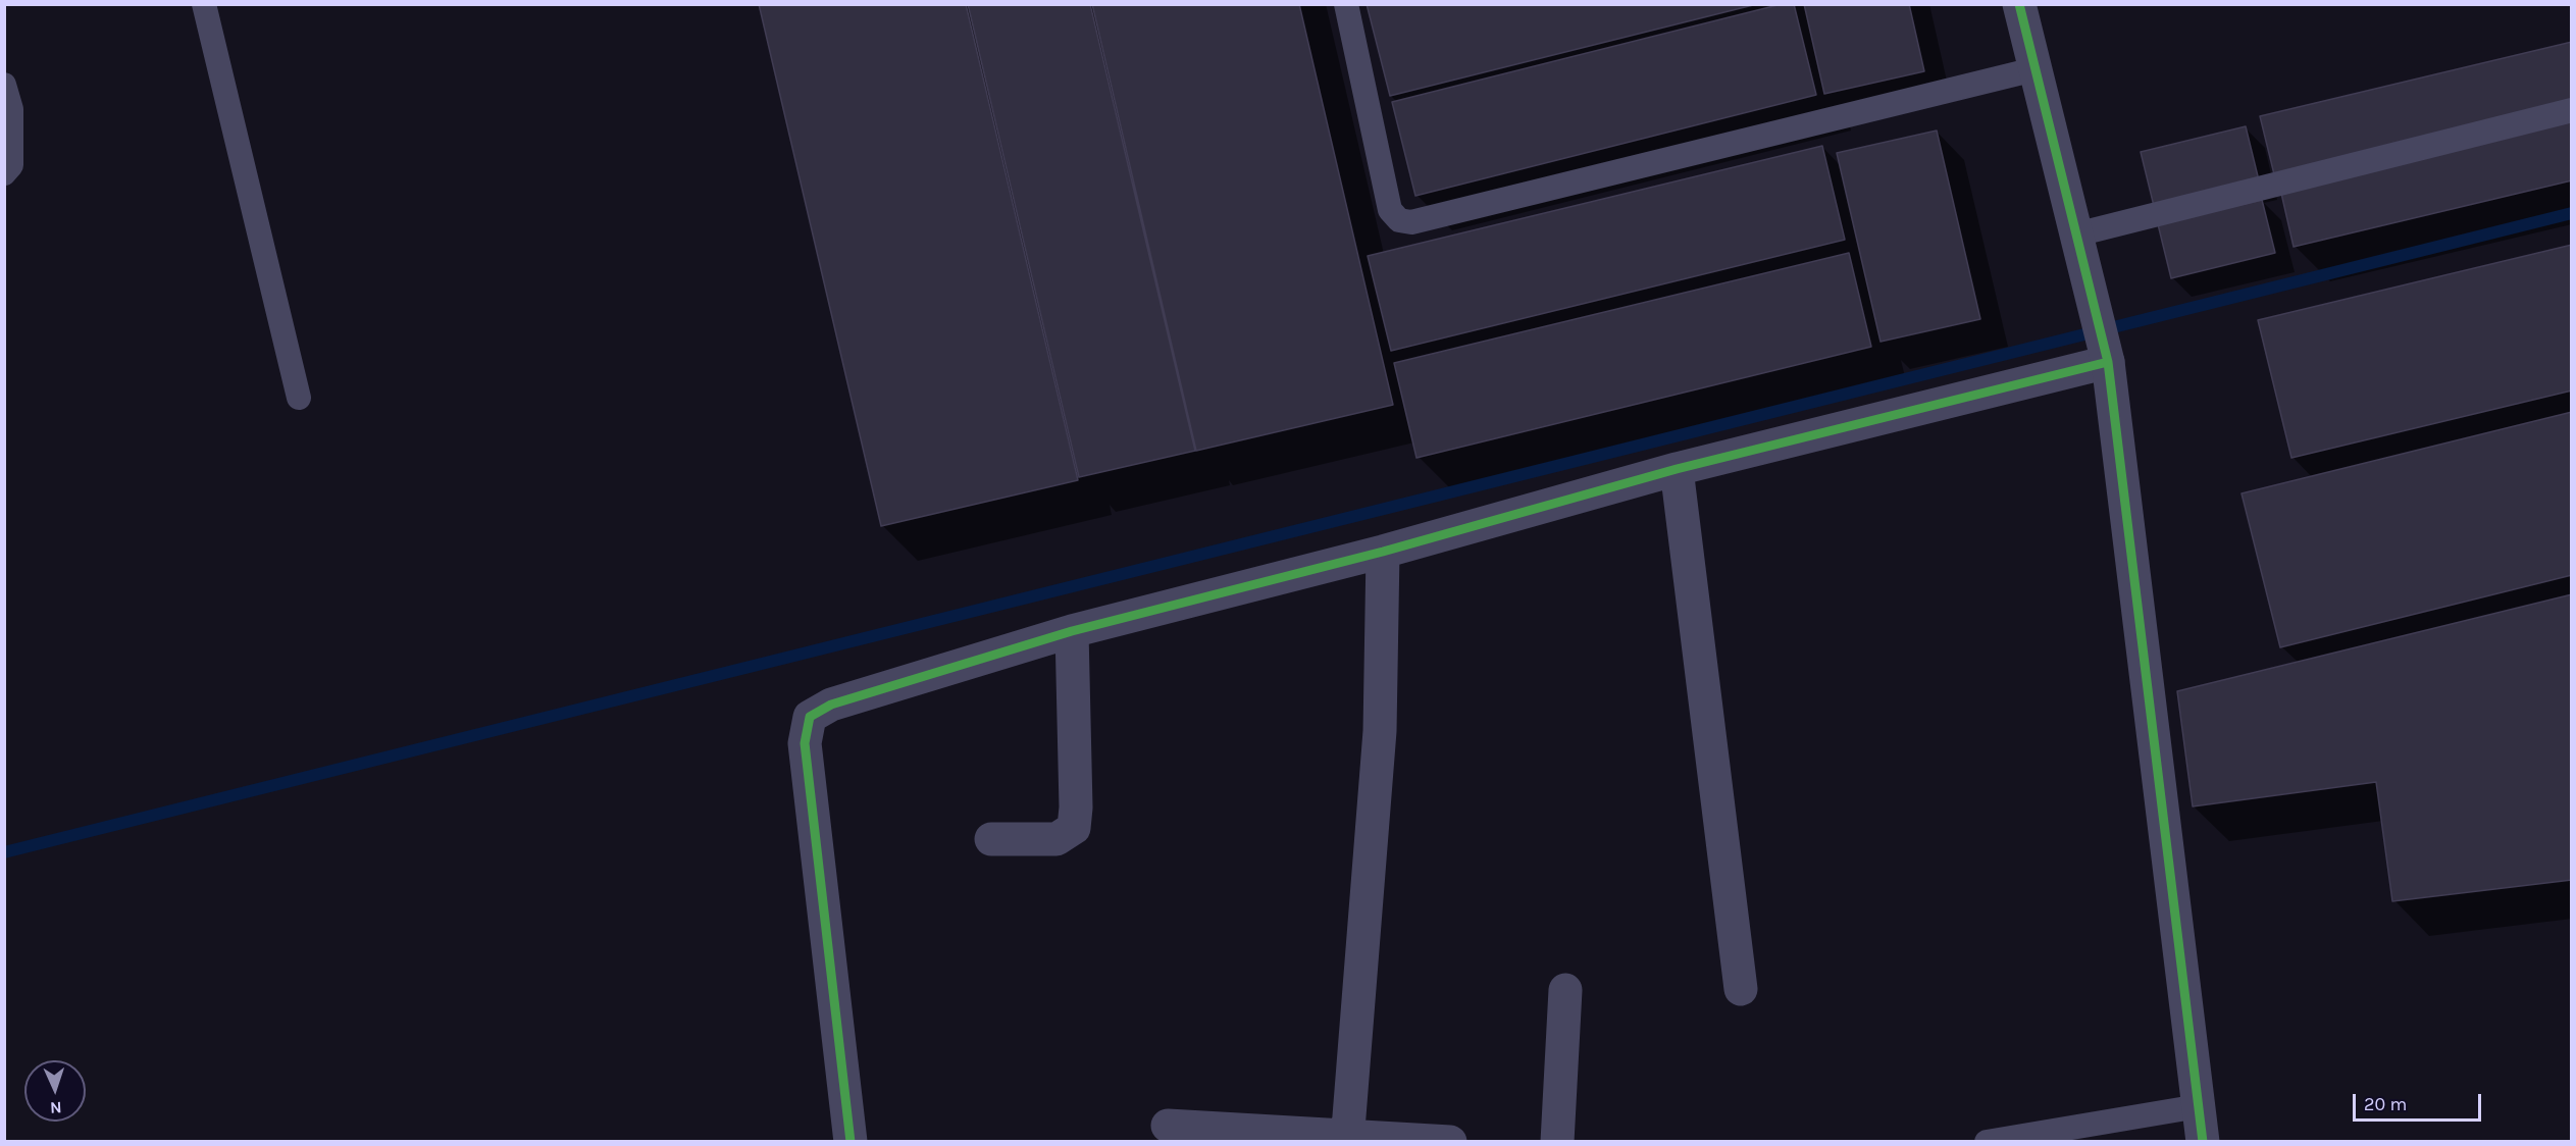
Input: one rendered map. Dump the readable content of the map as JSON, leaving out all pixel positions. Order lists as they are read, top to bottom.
{
  "scale_bar": "20 m",
  "north": "bottom"
}
